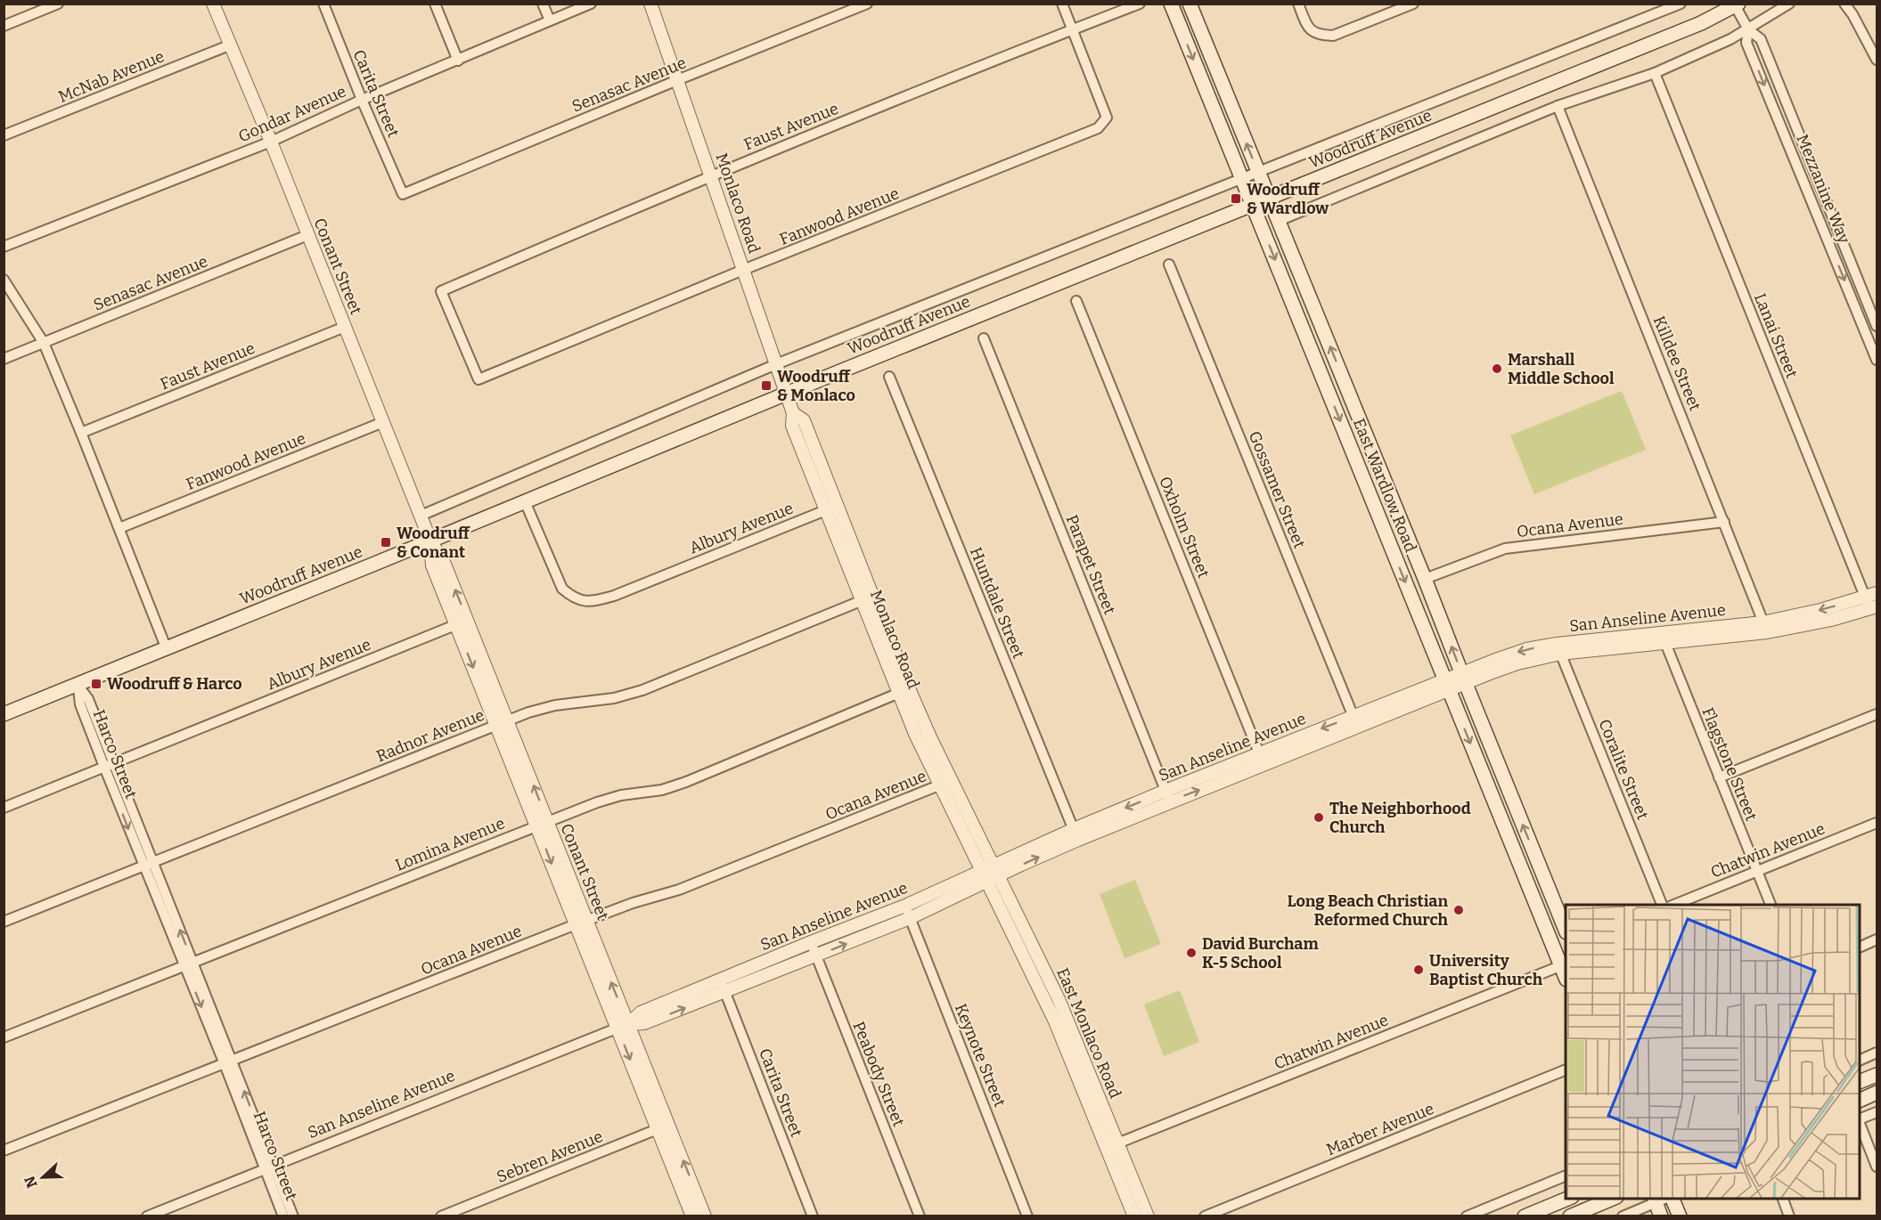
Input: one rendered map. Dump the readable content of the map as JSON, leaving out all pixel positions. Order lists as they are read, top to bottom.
{
  "streets": {
    "main road": ["Woodruff Avenue", "East Wardlow Road"],
    "street": [
      "McNab Avenue",
      "Senasac Avenue",
      "Carita Street",
      "Gondar Avenue",
      "Faust Avenue",
      "Mezzanine Way",
      "Monlaco Road",
      "Fanwood Avenue",
      "Conant Street",
      "Lanai Street",
      "Killdee Street",
      "Gossamer Street",
      "Ocana Avenue",
      "Oxholm Street",
      "Albury Avenue",
      "Parapet Street",
      "Huntdale Street",
      "San Anseline Avenue",
      "Radnor Avenue",
      "Harco Street",
      "Flagstone Street",
      "Coralite Street",
      "Lomina Avenue",
      "Chatwin Avenue",
      "East Monlaco Road",
      "Keynote Street",
      "Peabody Street",
      "Marber Avenue",
      "Sebren Avenue"
    ]
  },
  "crossings": [
    ["McNab Avenue", "Conant Street"],
    ["Senasac Avenue", "Carita Street"],
    ["Senasac Avenue", "Monlaco Road"],
    ["Senasac Avenue", "Conant Street"],
    ["Carita Street", "Gondar Avenue"],
    ["Carita Street", "San Anseline Avenue"],
    ["Gondar Avenue", "Conant Street"],
    ["Faust Avenue", "Monlaco Road"],
    ["Faust Avenue", "Fanwood Avenue"],
    ["Faust Avenue", "Conant Street"],
    ["Woodruff Avenue", "Mezzanine Way"],
    ["Woodruff Avenue", "Monlaco Road"],
    ["Woodruff Avenue", "Conant Street"],
    ["Woodruff Avenue", "East Wardlow Road"],
    ["Woodruff Avenue", "Albury Avenue"],
    ["Woodruff Avenue", "Harco Street"],
    ["Monlaco Road", "Fanwood Avenue"],
    ["Monlaco Road", "Ocana Avenue"],
    ["Monlaco Road", "Albury Avenue"],
    ["Monlaco Road", "San Anseline Avenue"],
    ["Monlaco Road", "Radnor Avenue"],
    ["Monlaco Road", "Lomina Avenue"],
    ["Monlaco Road", "East Monlaco Road"],
    ["Fanwood Avenue", "Conant Street"],
    ["Conant Street", "Ocana Avenue"],
    ["Conant Street", "Albury Avenue"],
    ["Conant Street", "San Anseline Avenue"],
    ["Conant Street", "Radnor Avenue"],
    ["Conant Street", "Lomina Avenue"],
    ["Conant Street", "Sebren Avenue"],
    ["Lanai Street", "San Anseline Avenue"],
    ["Killdee Street", "Ocana Avenue"],
    ["Killdee Street", "San Anseline Avenue"],
    ["East Wardlow Road", "Ocana Avenue"],
    ["East Wardlow Road", "San Anseline Avenue"],
    ["East Wardlow Road", "Chatwin Avenue"],
    ["Gossamer Street", "San Anseline Avenue"],
    ["Ocana Avenue", "Harco Street"],
    ["Oxholm Street", "San Anseline Avenue"],
    ["Albury Avenue", "Harco Street"],
    ["Parapet Street", "San Anseline Avenue"],
    ["Huntdale Street", "San Anseline Avenue"],
    ["San Anseline Avenue", "Harco Street"],
    ["San Anseline Avenue", "Flagstone Street"],
    ["San Anseline Avenue", "Coralite Street"],
    ["San Anseline Avenue", "East Monlaco Road"],
    ["San Anseline Avenue", "Keynote Street"],
    ["San Anseline Avenue", "Peabody Street"],
    ["Radnor Avenue", "Harco Street"],
    ["Harco Street", "Lomina Avenue"],
    ["Flagstone Street", "Chatwin Avenue"],
    ["Chatwin Avenue", "East Monlaco Road"]
  ],
  "places": {
    "transit": [
      "Woodruff & Wardlow",
      "Woodruff & Monlaco",
      "Woodruff & Conant",
      "Woodruff & Harco"
    ],
    "other": [
      "Marshall Middle School",
      "The Neighborhood Church",
      "Long Beach Christian Reformed Church",
      "David Burcham K-5 School",
      "University Baptist Church"
    ]
  },
  "north": "left"
}
